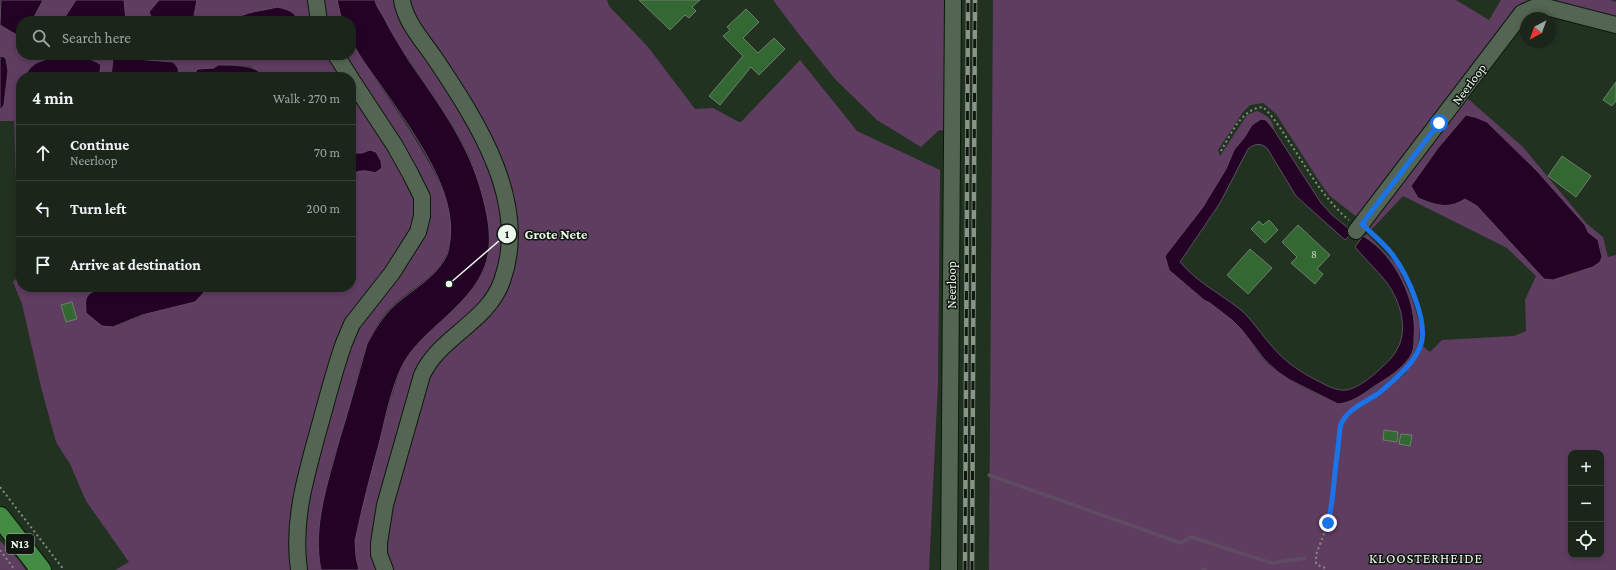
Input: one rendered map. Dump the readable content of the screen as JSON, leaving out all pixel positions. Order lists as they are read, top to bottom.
{
  "streets": {
    "main road": ["N13"],
    "street": ["Neerloop"]
  },
  "districts": ["KLOOSTERHEIDE"],
  "places": ["Grote Nete"],
  "house_numbers": ["8"],
  "north": "bottom left",
  "page": {
    "search": "Search here",
    "heading": ["4 min", "Walk · 270 m"],
    "list": [
      ["Continue", "Neerloop", "70 m"],
      ["Turn left", "200 m"],
      "Arrive at destination"
    ],
    "map_buttons": ["+", "−"]
  }
}
